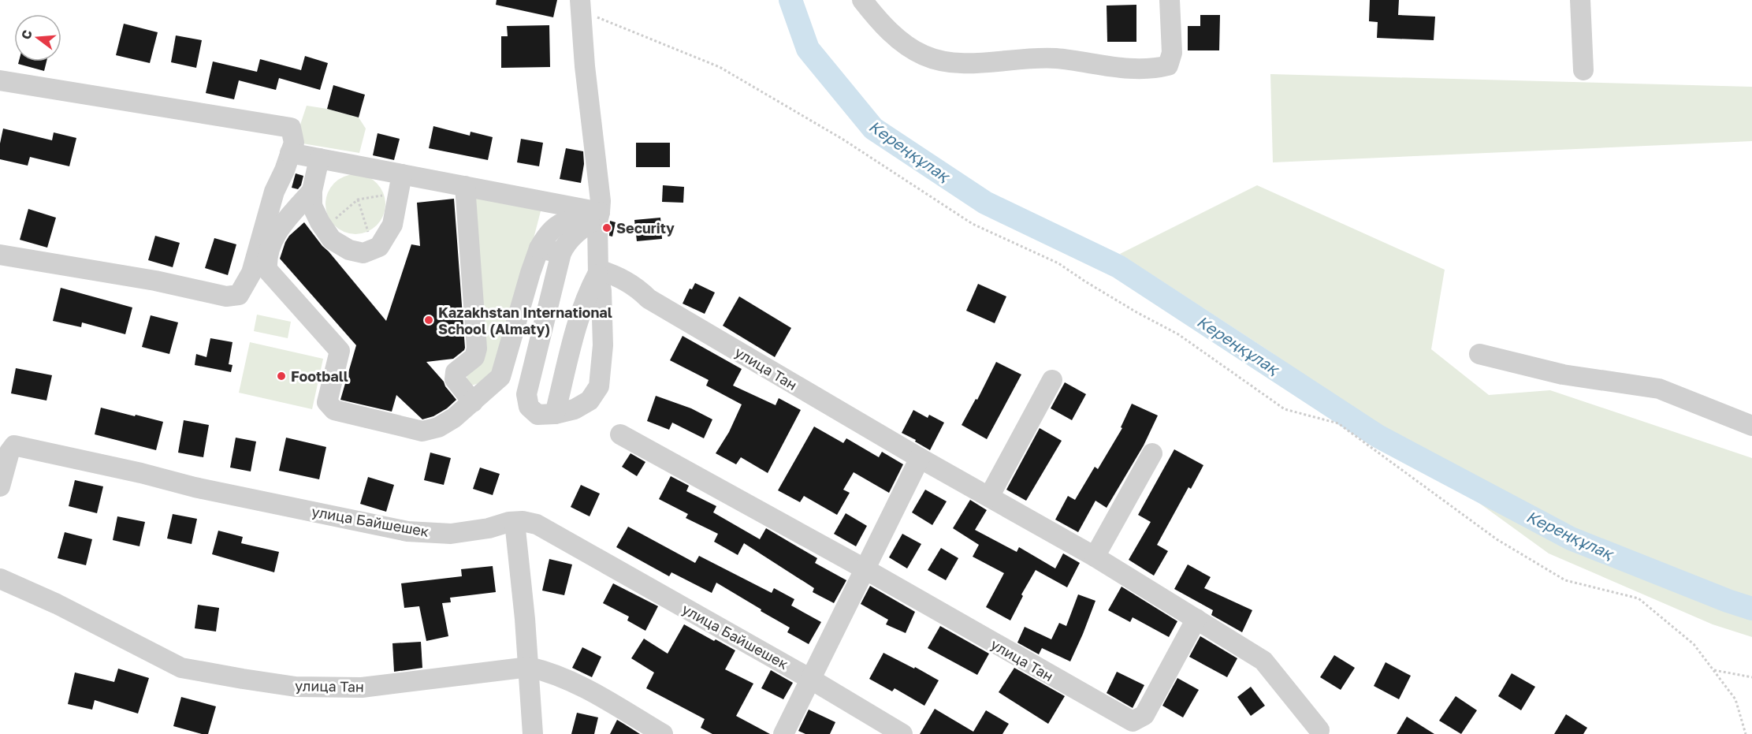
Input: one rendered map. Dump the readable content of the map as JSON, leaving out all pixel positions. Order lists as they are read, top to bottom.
{
  "streets": {
    "street": ["улица Тан", "улица Байшешек"]
  },
  "water": ["Кереңқұлақ"],
  "places": ["Security", "Kazakhstan International School (Almaty)", "Football"],
  "north": "left"
}
